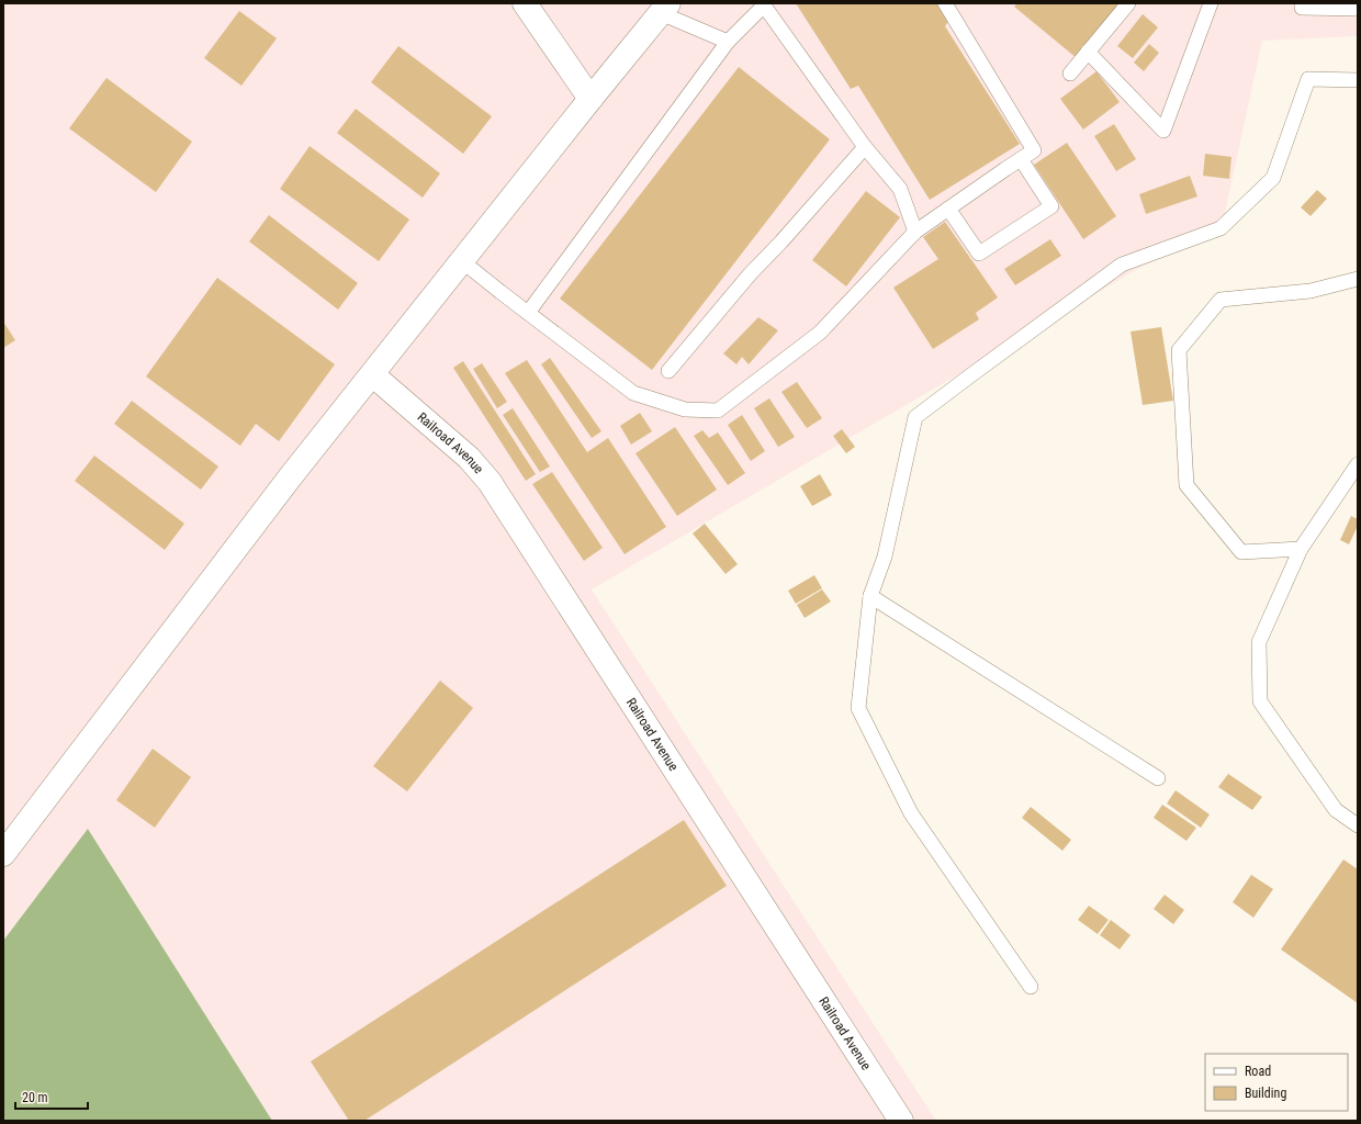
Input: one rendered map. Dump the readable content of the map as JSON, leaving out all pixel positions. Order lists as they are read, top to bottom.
{
  "streets": {
    "street": ["Railroad Avenue"]
  },
  "legend": ["Road", "Building"],
  "scale_bar": "20 m"
}
